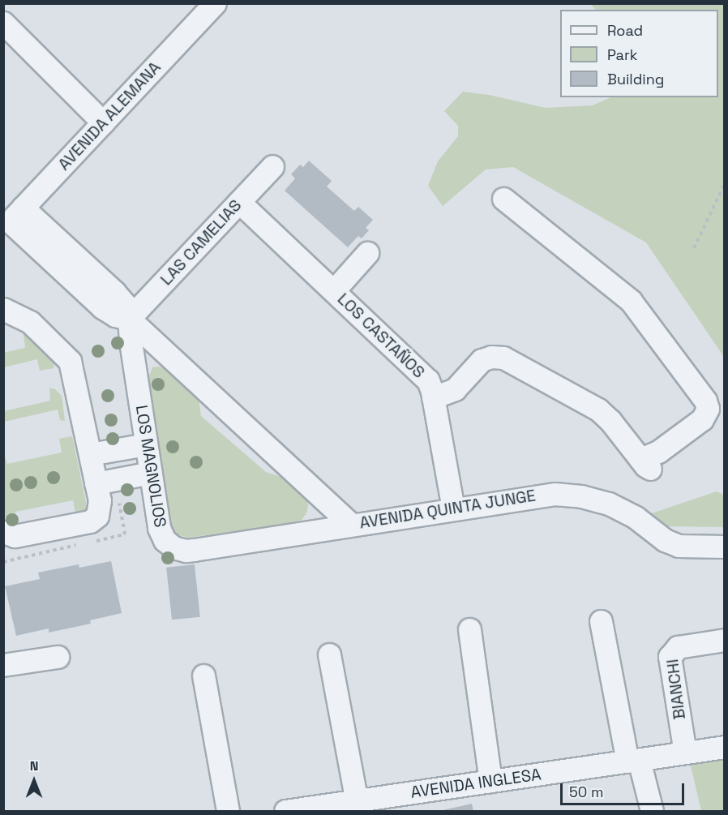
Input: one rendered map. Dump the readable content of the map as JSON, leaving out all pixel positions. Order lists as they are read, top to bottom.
{
  "streets": {
    "street": [
      "AVENIDA ALEMANA",
      "LAS CAMELIAS",
      "LOS CASTAÑOS",
      "LOS MAGNOLIOS",
      "AVENIDA QUINTA JUNGE",
      "BIANCHI",
      "AVENIDA INGLESA"
    ]
  },
  "crossings": [
    ["AVENIDA ALEMANA", "AVENIDA QUINTA JUNGE"],
    ["LAS CAMELIAS", "LOS CASTAÑOS"],
    ["LAS CAMELIAS", "LOS MAGNOLIOS"],
    ["LAS CAMELIAS", "AVENIDA QUINTA JUNGE"],
    ["LOS CASTAÑOS", "AVENIDA QUINTA JUNGE"],
    ["LOS MAGNOLIOS", "AVENIDA QUINTA JUNGE"],
    ["BIANCHI", "AVENIDA INGLESA"]
  ],
  "legend": ["Road", "Park", "Building"],
  "scale_bar": "50 m",
  "north": "top"
}
